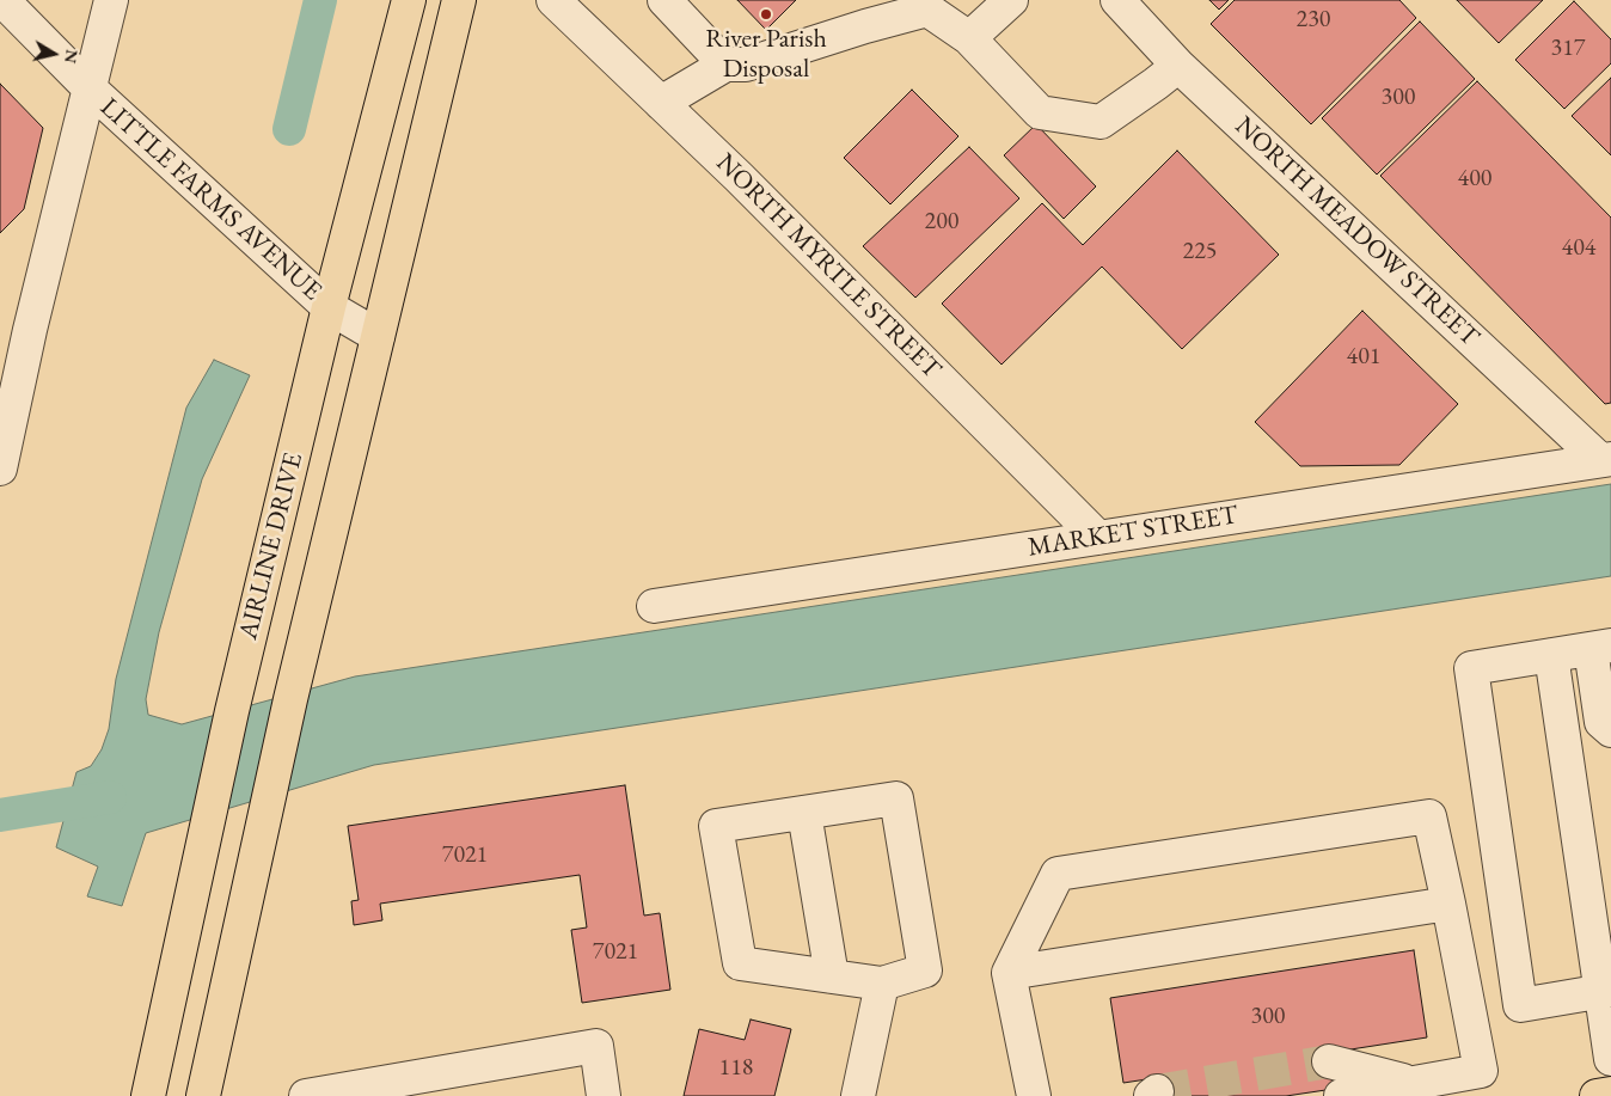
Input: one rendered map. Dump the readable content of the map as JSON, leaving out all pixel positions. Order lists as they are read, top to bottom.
{
  "streets": {
    "main road": ["AIRLINE DRIVE"],
    "street": [
      "LITTLE FARMS AVENUE",
      "NORTH MEADOW STREET",
      "NORTH MYRTLE STREET",
      "MARKET STREET"
    ]
  },
  "crossings": [
    ["LITTLE FARMS AVENUE", "AIRLINE DRIVE"],
    ["NORTH MEADOW STREET", "MARKET STREET"],
    ["NORTH MYRTLE STREET", "MARKET STREET"]
  ],
  "places": ["River Parish Disposal"],
  "house_numbers": [
    "230",
    "317",
    "300",
    "400",
    "200",
    "404",
    "225",
    "401",
    "7021",
    "7021",
    "300",
    "118"
  ],
  "north": "right"
}
